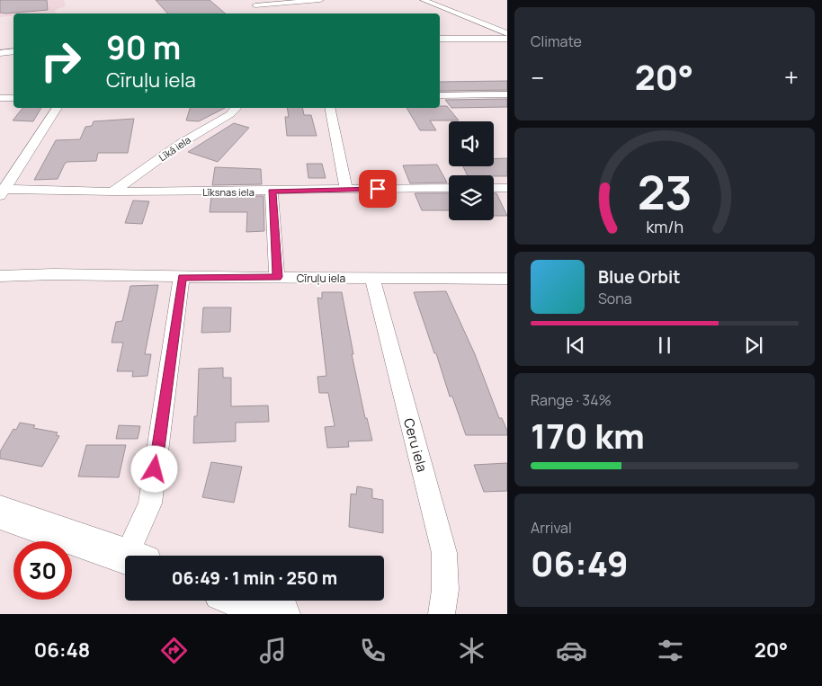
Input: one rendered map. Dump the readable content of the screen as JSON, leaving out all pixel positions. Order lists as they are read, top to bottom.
{
  "streets": {
    "street": [
      "Līkā iela",
      "Līksnas iela",
      "Cīruļu iela",
      "Ceru iela"
    ]
  },
  "crossings": [
    ["Līkā iela", "Līksnas iela"],
    ["Cīruļu iela", "Ceru iela"]
  ],
  "page": {
    "tile": [
      "Climate",
      ["Range · 34%", "170 km"],
      ["Arrival", "06:49"]
    ],
    "turn": ["90 m", "Cīruļu iela"],
    "heat": ["−", "20°", "+"],
    "song": ["Blue Orbit", "Sona"],
    "limit": "30",
    "trip": "06:49 · 1 min · 250 m",
    "tabs": ["06:48", "20°"],
    "gauge": ["23", "km/h"]
  }
}
